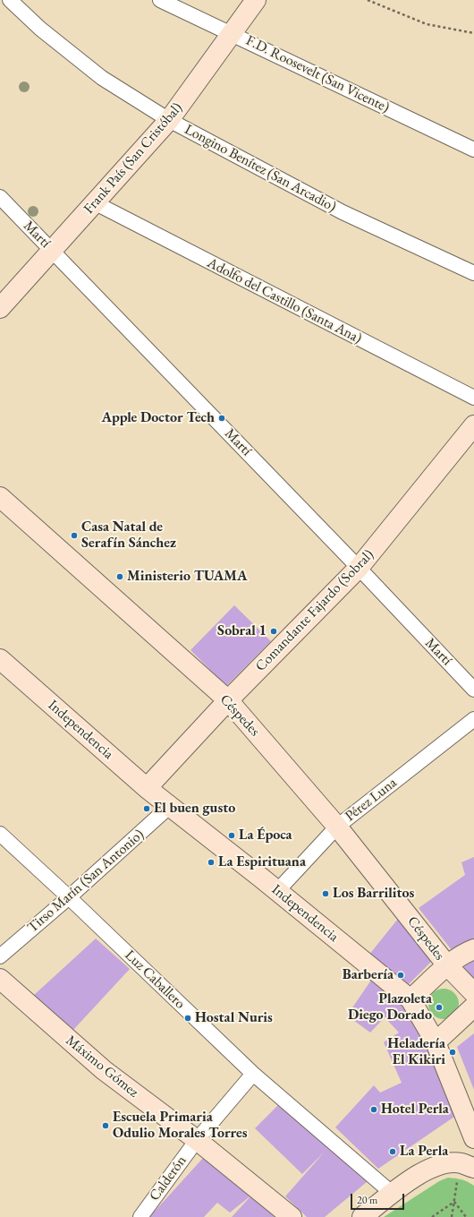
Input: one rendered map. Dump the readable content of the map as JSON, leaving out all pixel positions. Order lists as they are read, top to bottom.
{
  "streets": {
    "main road": [
      "Frank País (San Cristóbal)",
      "Comandante Fajardo (Sobral)",
      "Céspedes",
      "Independencia",
      "Máximo Gómez"
    ],
    "street": [
      "F.D. Roosevelt (San Vicente)",
      "Longino Benítez (San Arcadio)",
      "Martí",
      "Adolfo del Castillo (Santa Ana)",
      "Pérez Luna",
      "Tirso Marín (San Antonio)",
      "Luz Caballero",
      "Calderón"
    ]
  },
  "crossings": [
    ["F.D. Roosevelt (San Vicente)", "Frank País (San Cristóbal)"],
    ["Frank País (San Cristóbal)", "Longino Benítez (San Arcadio)"],
    ["Frank País (San Cristóbal)", "Martí"],
    ["Frank País (San Cristóbal)", "Adolfo del Castillo (Santa Ana)"],
    ["Martí", "Comandante Fajardo (Sobral)"],
    ["Comandante Fajardo (Sobral)", "Céspedes"],
    ["Comandante Fajardo (Sobral)", "Independencia"],
    ["Céspedes", "Pérez Luna"],
    ["Independencia", "Pérez Luna"],
    ["Independencia", "Tirso Marín (San Antonio)"],
    ["Tirso Marín (San Antonio)", "Luz Caballero"],
    ["Luz Caballero", "Calderón"],
    ["Máximo Gómez", "Calderón"]
  ],
  "places": [
    "Apple Doctor Tech",
    "Casa Natal de Serafín Sánchez",
    "Ministerio TUAMA",
    "Sobral 1",
    "El buen gusto",
    "La Época",
    "La Espirituana",
    "Los Barrilitos",
    "Barbería",
    "Plazoleta Diego Dorado",
    "Hostal Nuris",
    "Heladería El Kikiri",
    "Hotel Perla",
    "Escuela Primaria Odulio Morales Torres",
    "La Perla"
  ],
  "scale_bar": "20 m"
}
